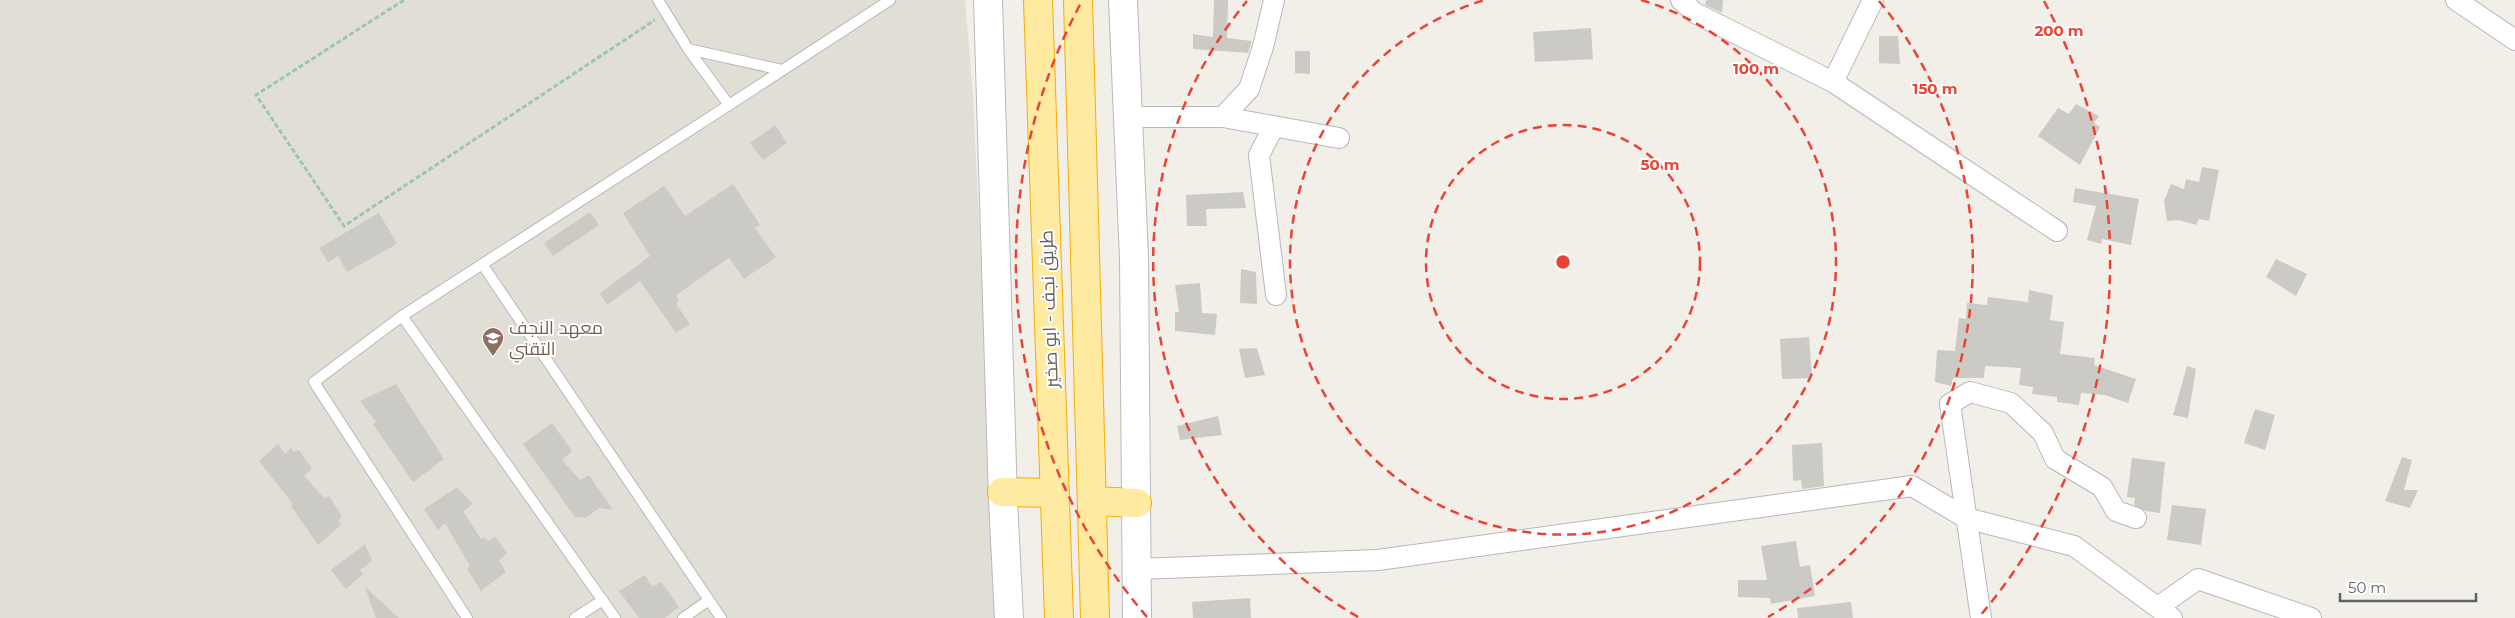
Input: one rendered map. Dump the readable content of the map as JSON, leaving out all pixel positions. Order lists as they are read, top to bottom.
{
  "streets": {
    "highway": ["طريق نجف - ابو صخير"]
  },
  "places": {
    "school or university": ["معهد النجف التقني"]
  },
  "scale_bar": "50 m",
  "rings": [
    "200 m",
    "100 m",
    "150 m",
    "50 m"
  ]
}
